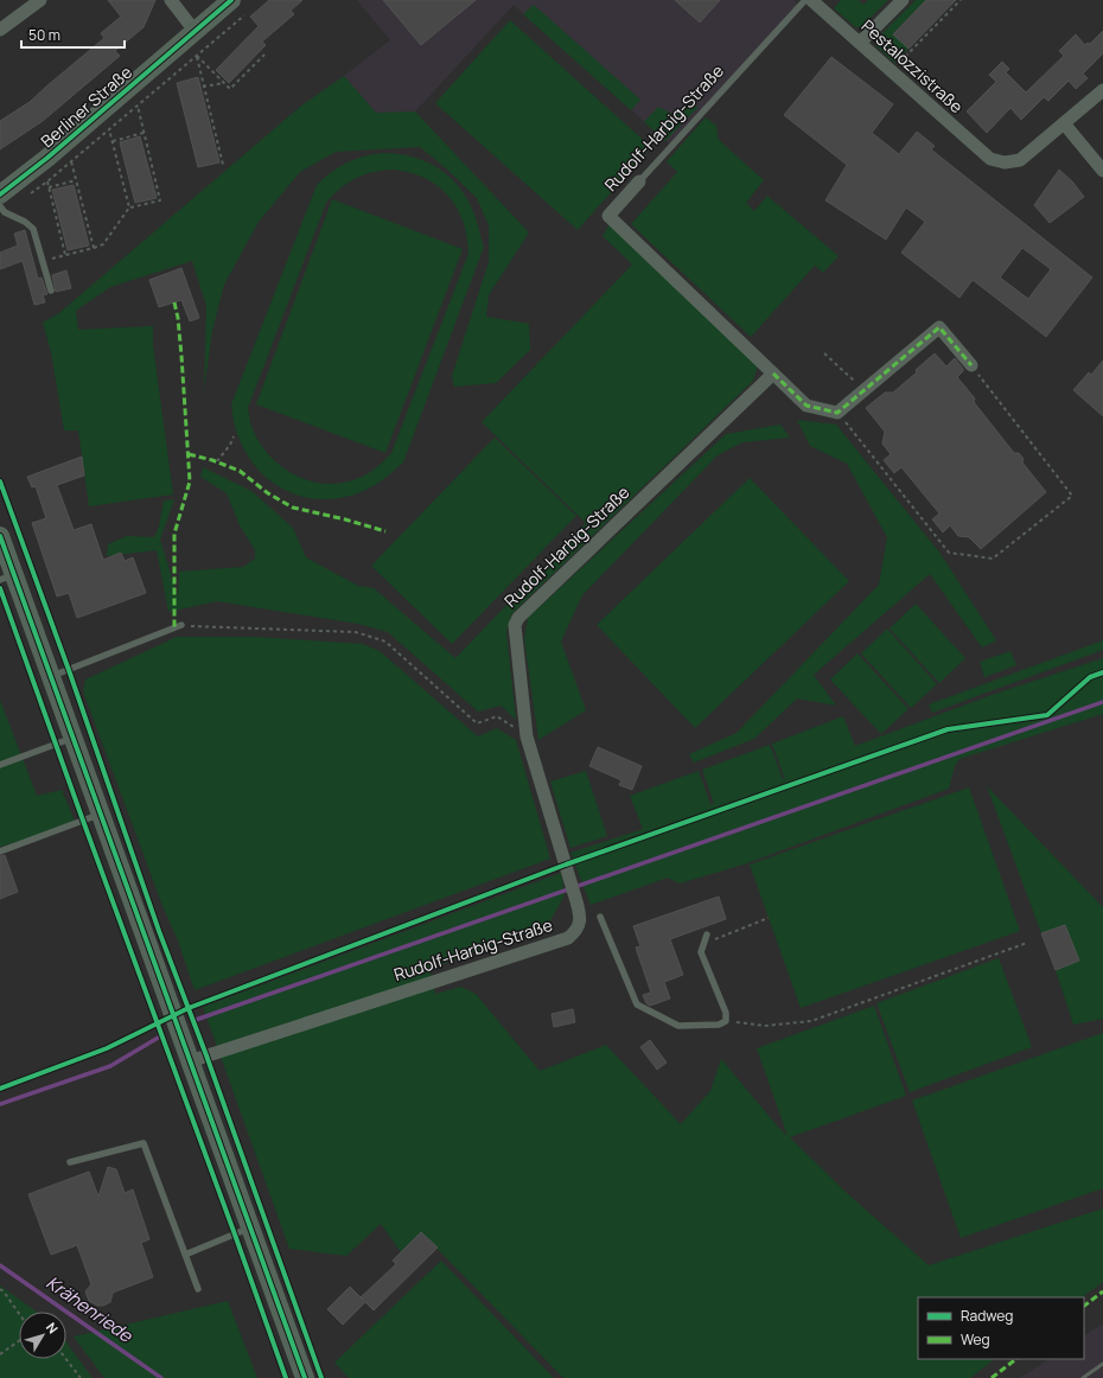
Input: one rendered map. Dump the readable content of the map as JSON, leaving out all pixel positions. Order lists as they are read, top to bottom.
{
  "streets": {
    "street": ["Pestalozzistraße", "Berliner Straße", "Rudolf-Harbig-Straße"]
  },
  "water": ["Krähenriede"],
  "legend": ["Radweg", "Weg"],
  "scale_bar": "50 m",
  "north": "top right"
}
